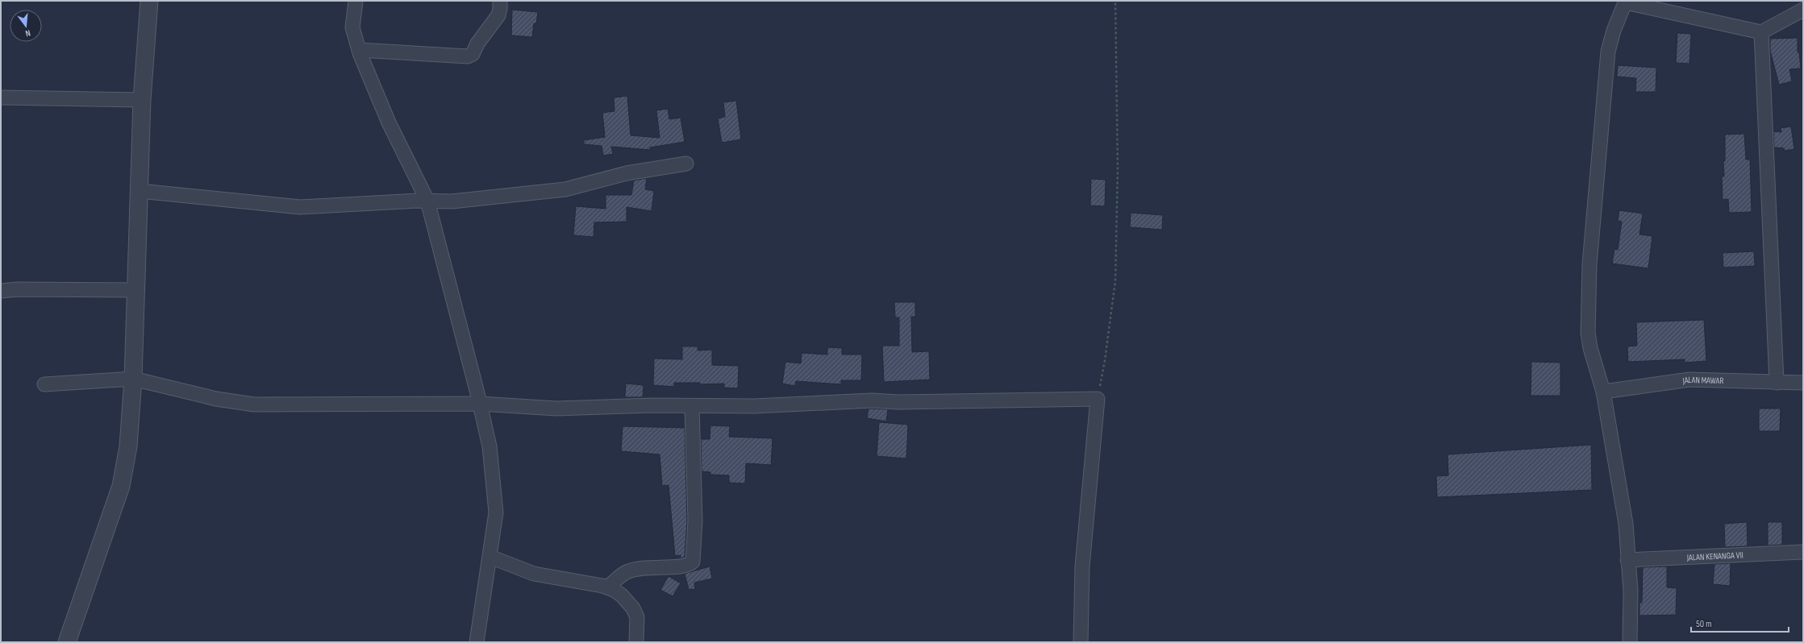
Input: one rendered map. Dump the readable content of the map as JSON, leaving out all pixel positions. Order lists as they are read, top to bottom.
{
  "streets": {
    "street": ["JALAN MAWAR", "JALAN KENANGA VII"]
  },
  "scale_bar": "50 m",
  "north": "bottom"
}
